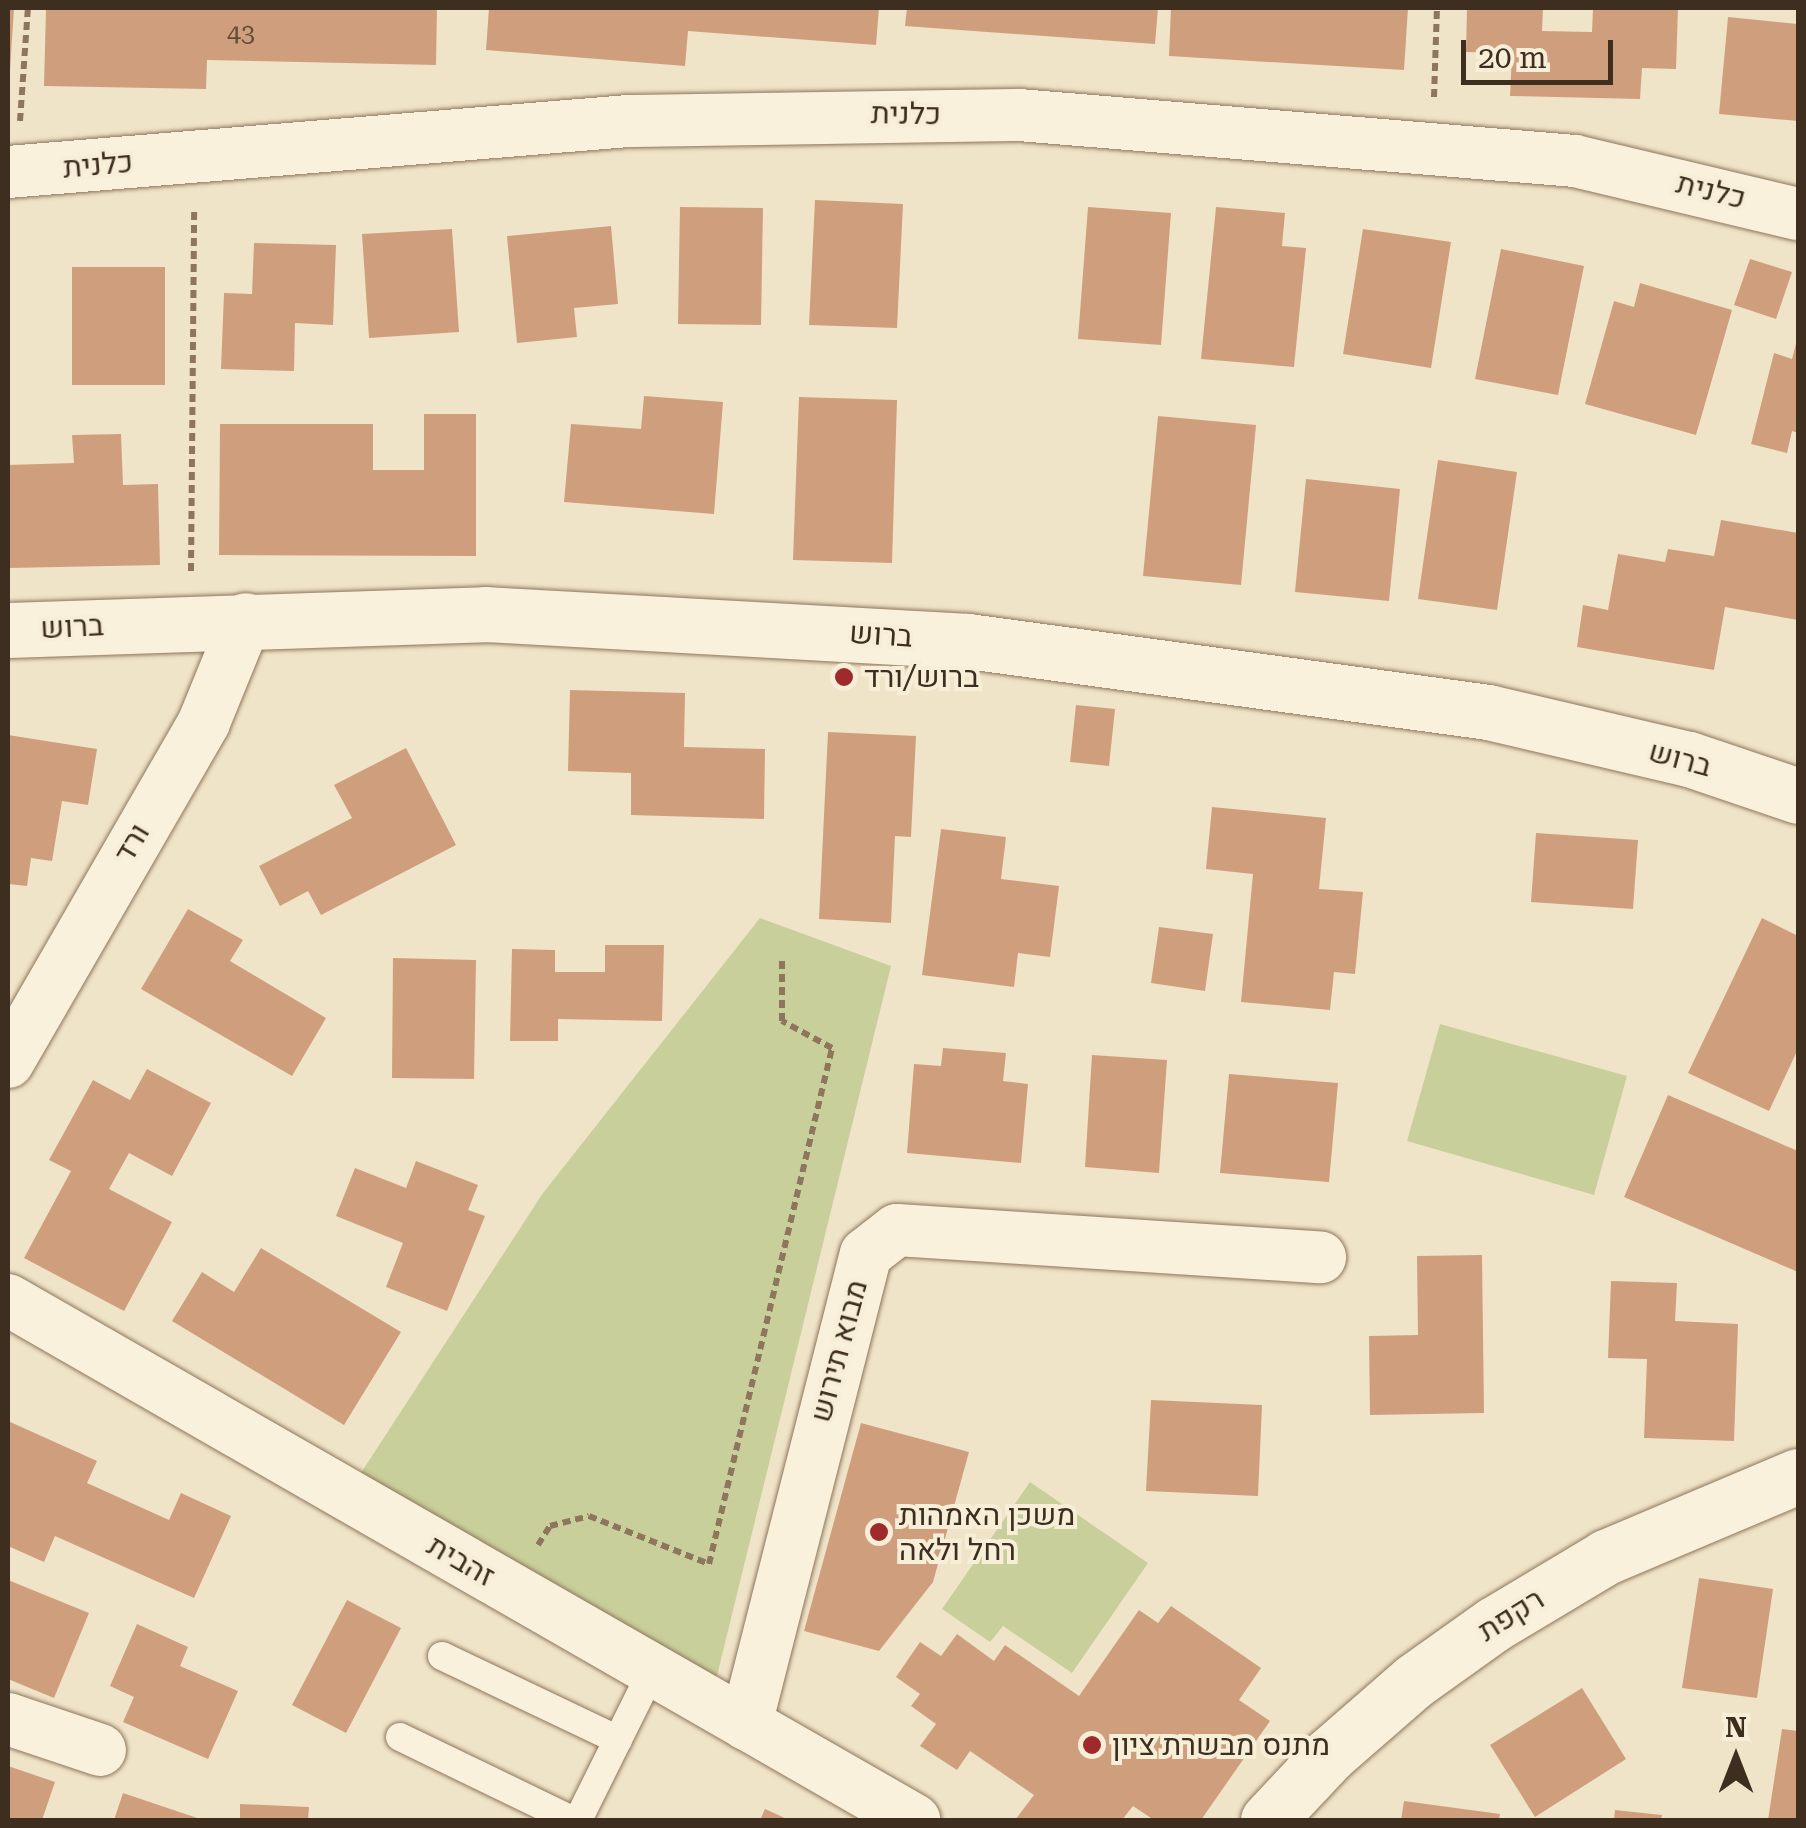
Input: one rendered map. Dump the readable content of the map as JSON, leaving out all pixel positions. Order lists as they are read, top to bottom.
{
  "streets": {
    "street": [
      "כלנית",
      "ברוש",
      "ורד",
      "מבוא תירוש",
      "זהבית",
      "רקפת"
    ]
  },
  "crossings": [
    ["ברוש", "ורד"],
    ["מבוא תירוש", "זהבית"]
  ],
  "places": ["ברוש/ורד", "משכן האמהות רחל ולאה", "מתנס מבשרת ציון"],
  "house_numbers": ["43"],
  "scale_bar": "20 m",
  "north": "top"
}
